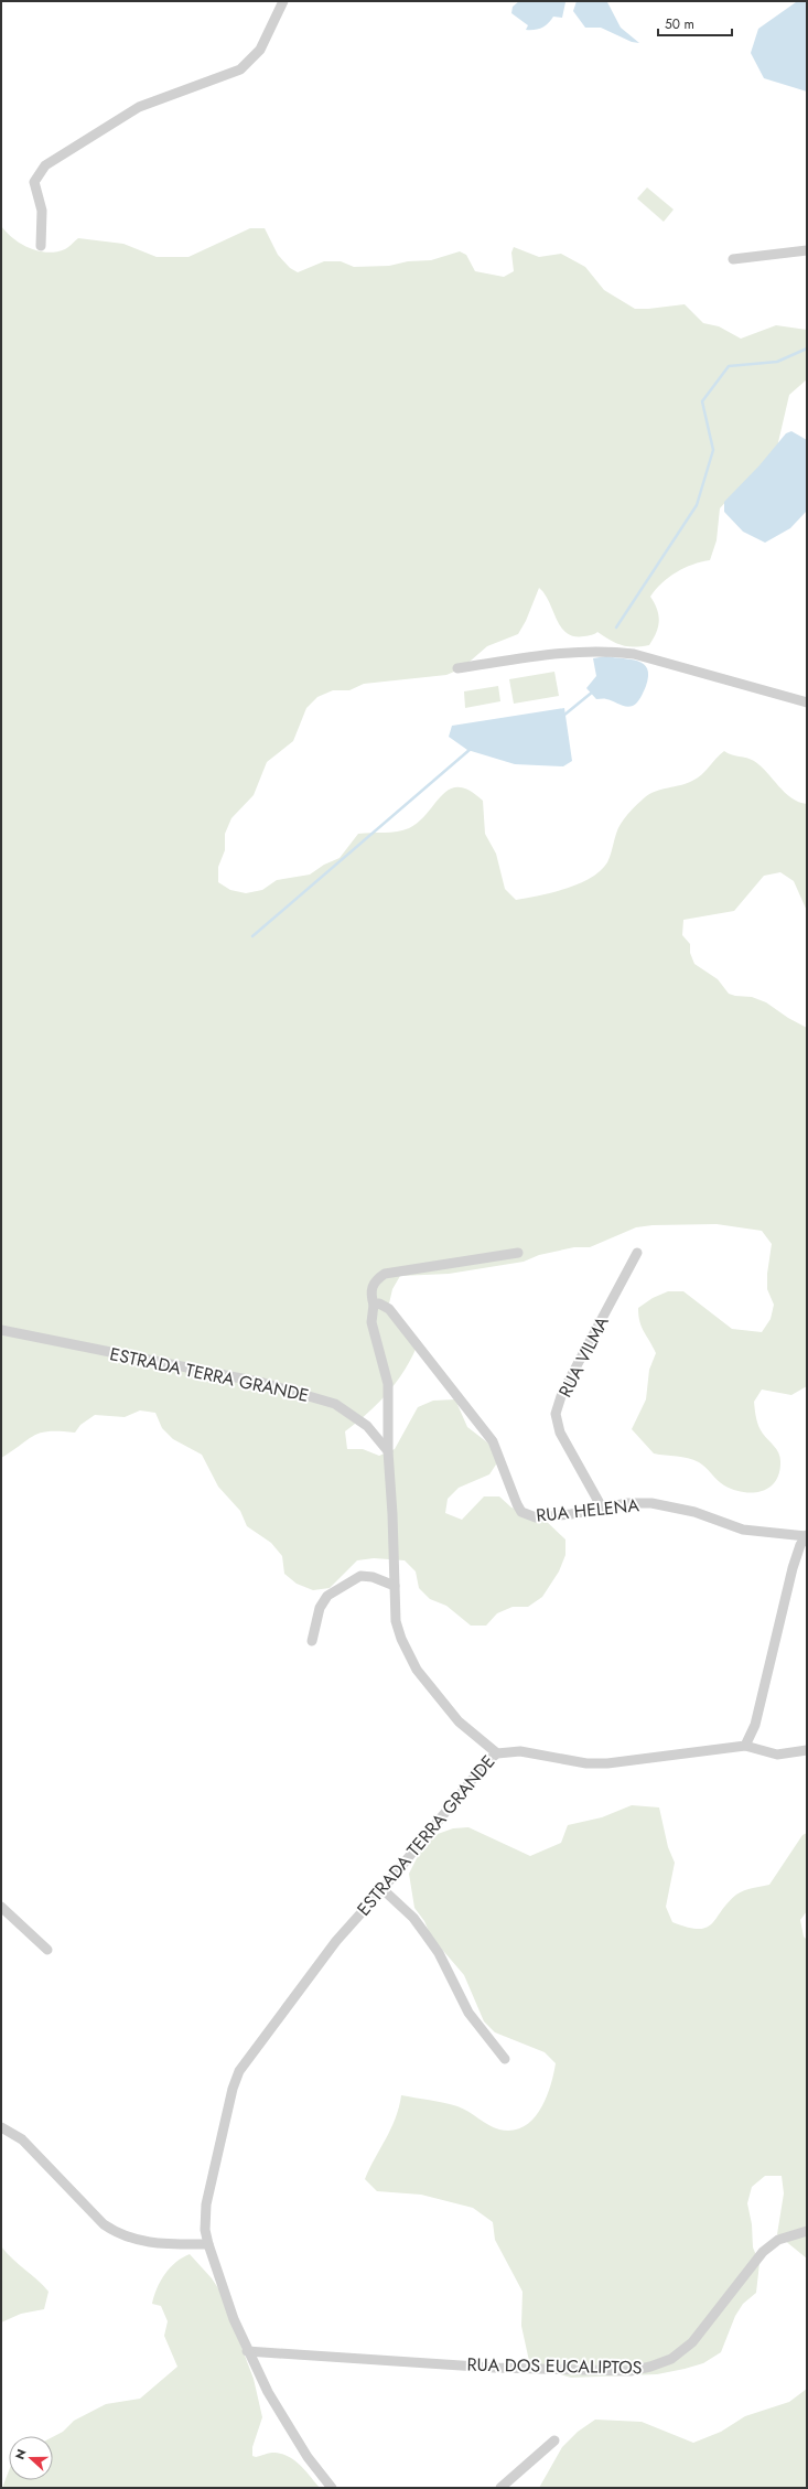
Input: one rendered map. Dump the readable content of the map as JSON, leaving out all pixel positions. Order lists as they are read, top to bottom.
{
  "streets": {
    "street": [
      "RUA VILMA",
      "ESTRADA TERRA GRANDE",
      "RUA HELENA",
      "RUA DOS EUCALIPTOS"
    ]
  },
  "crossings": [
    ["RUA VILMA", "RUA HELENA"],
    ["ESTRADA TERRA GRANDE", "RUA DOS EUCALIPTOS"]
  ],
  "scale_bar": "50 m",
  "north": "left"
}
